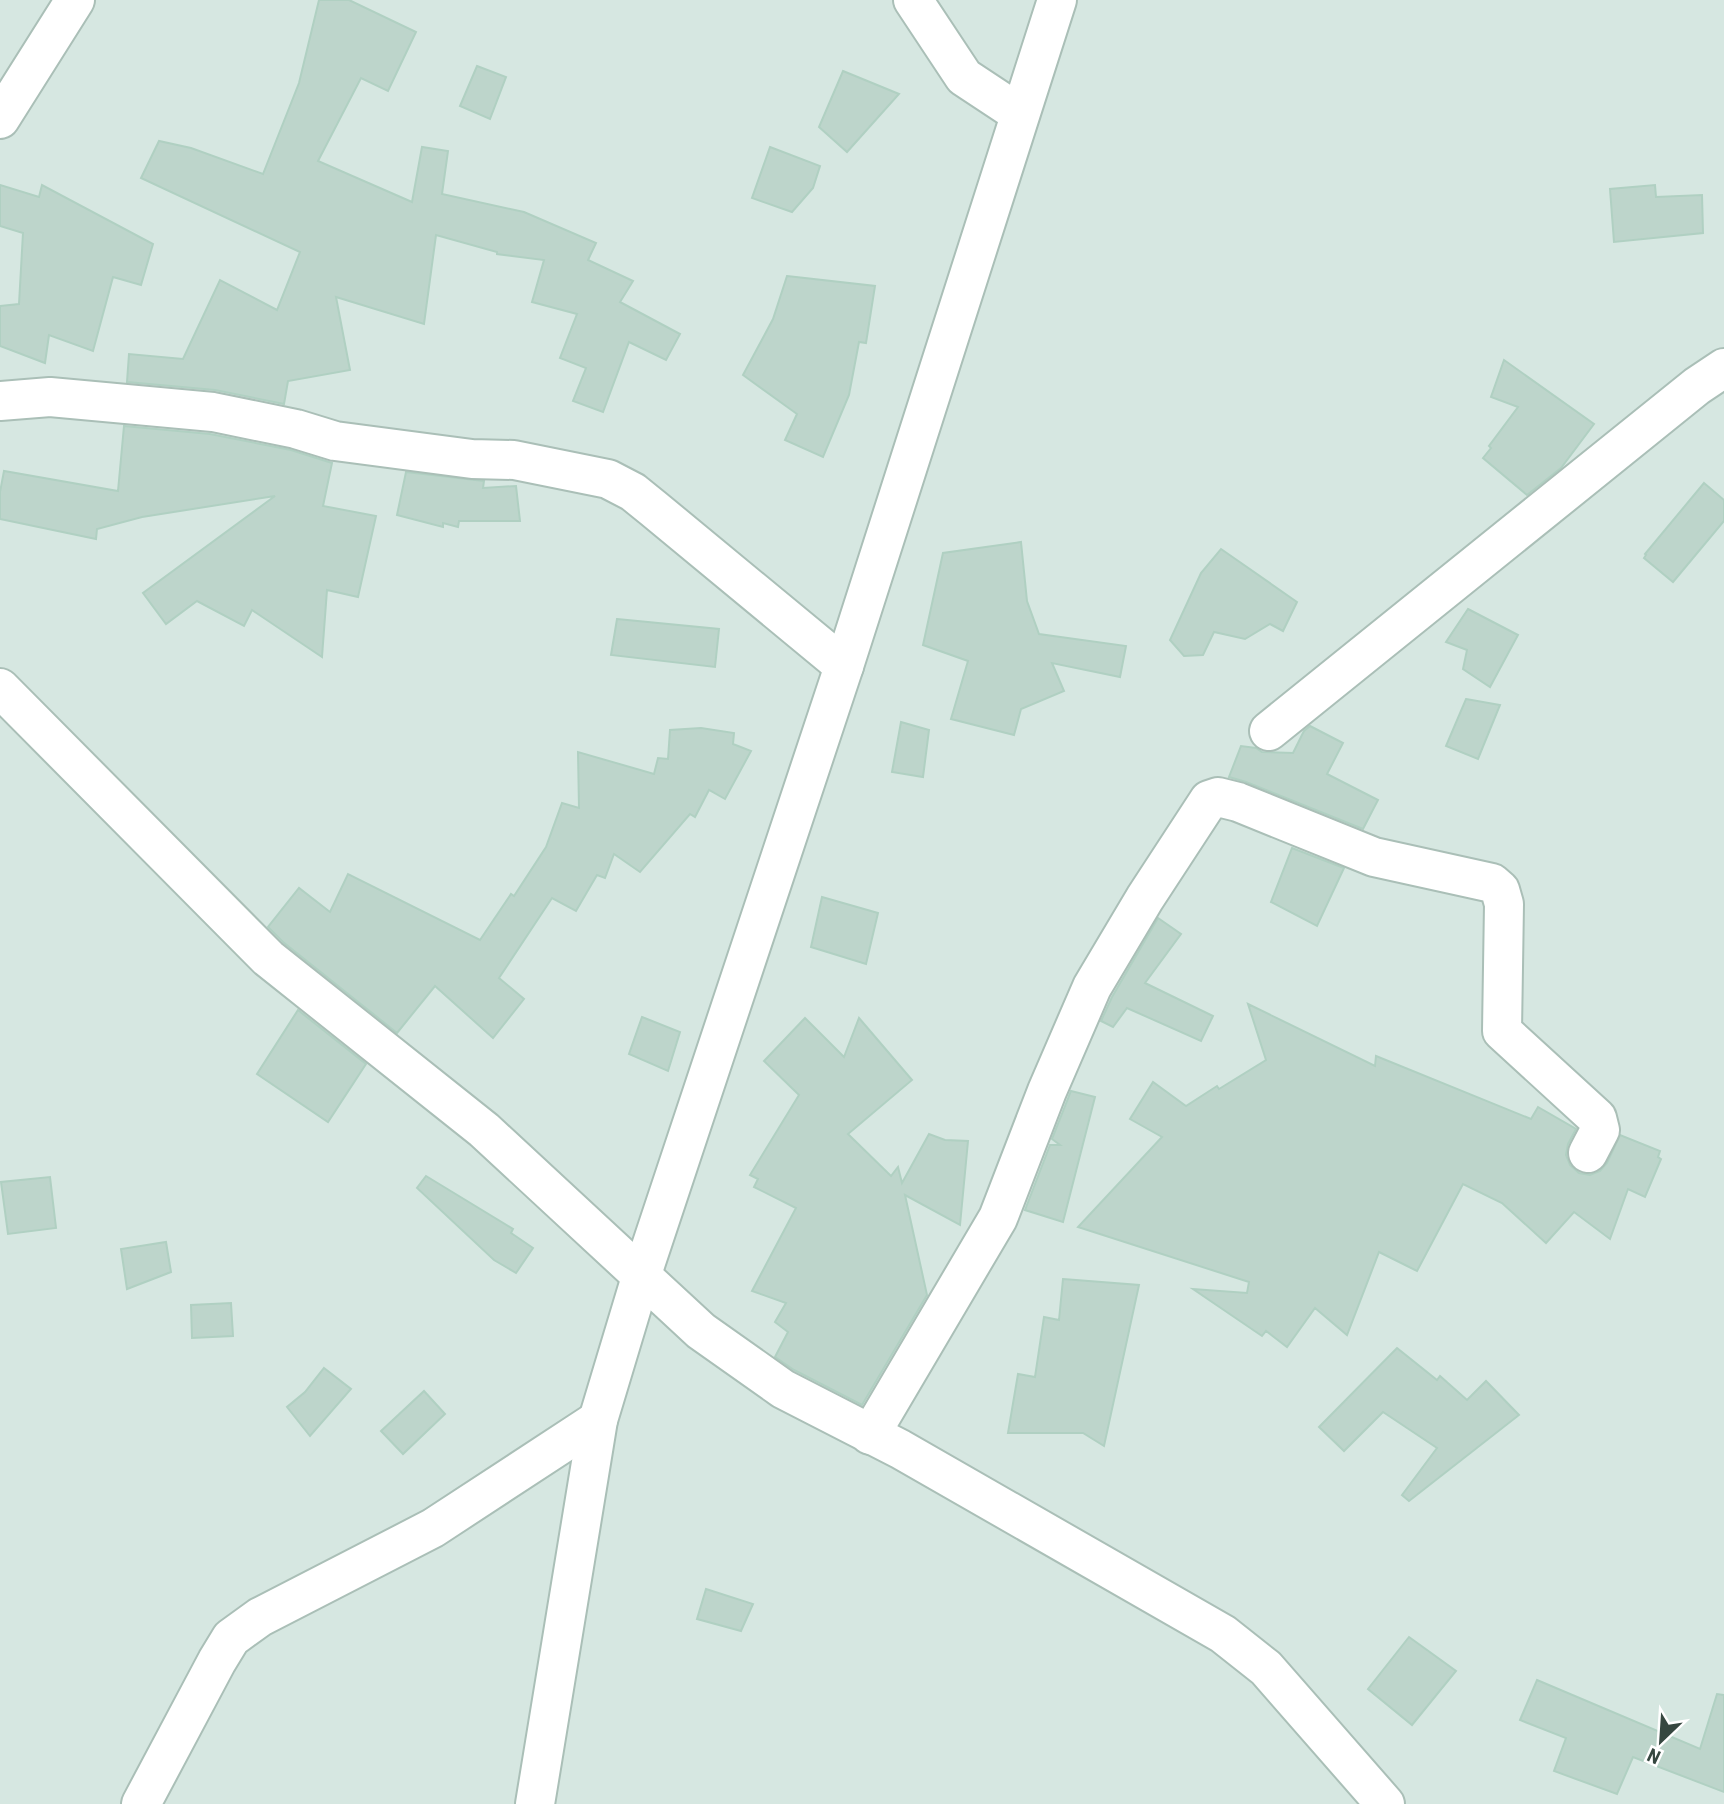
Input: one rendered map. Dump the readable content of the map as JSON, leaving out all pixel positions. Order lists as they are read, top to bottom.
{
  "north": "bottom left"
}
